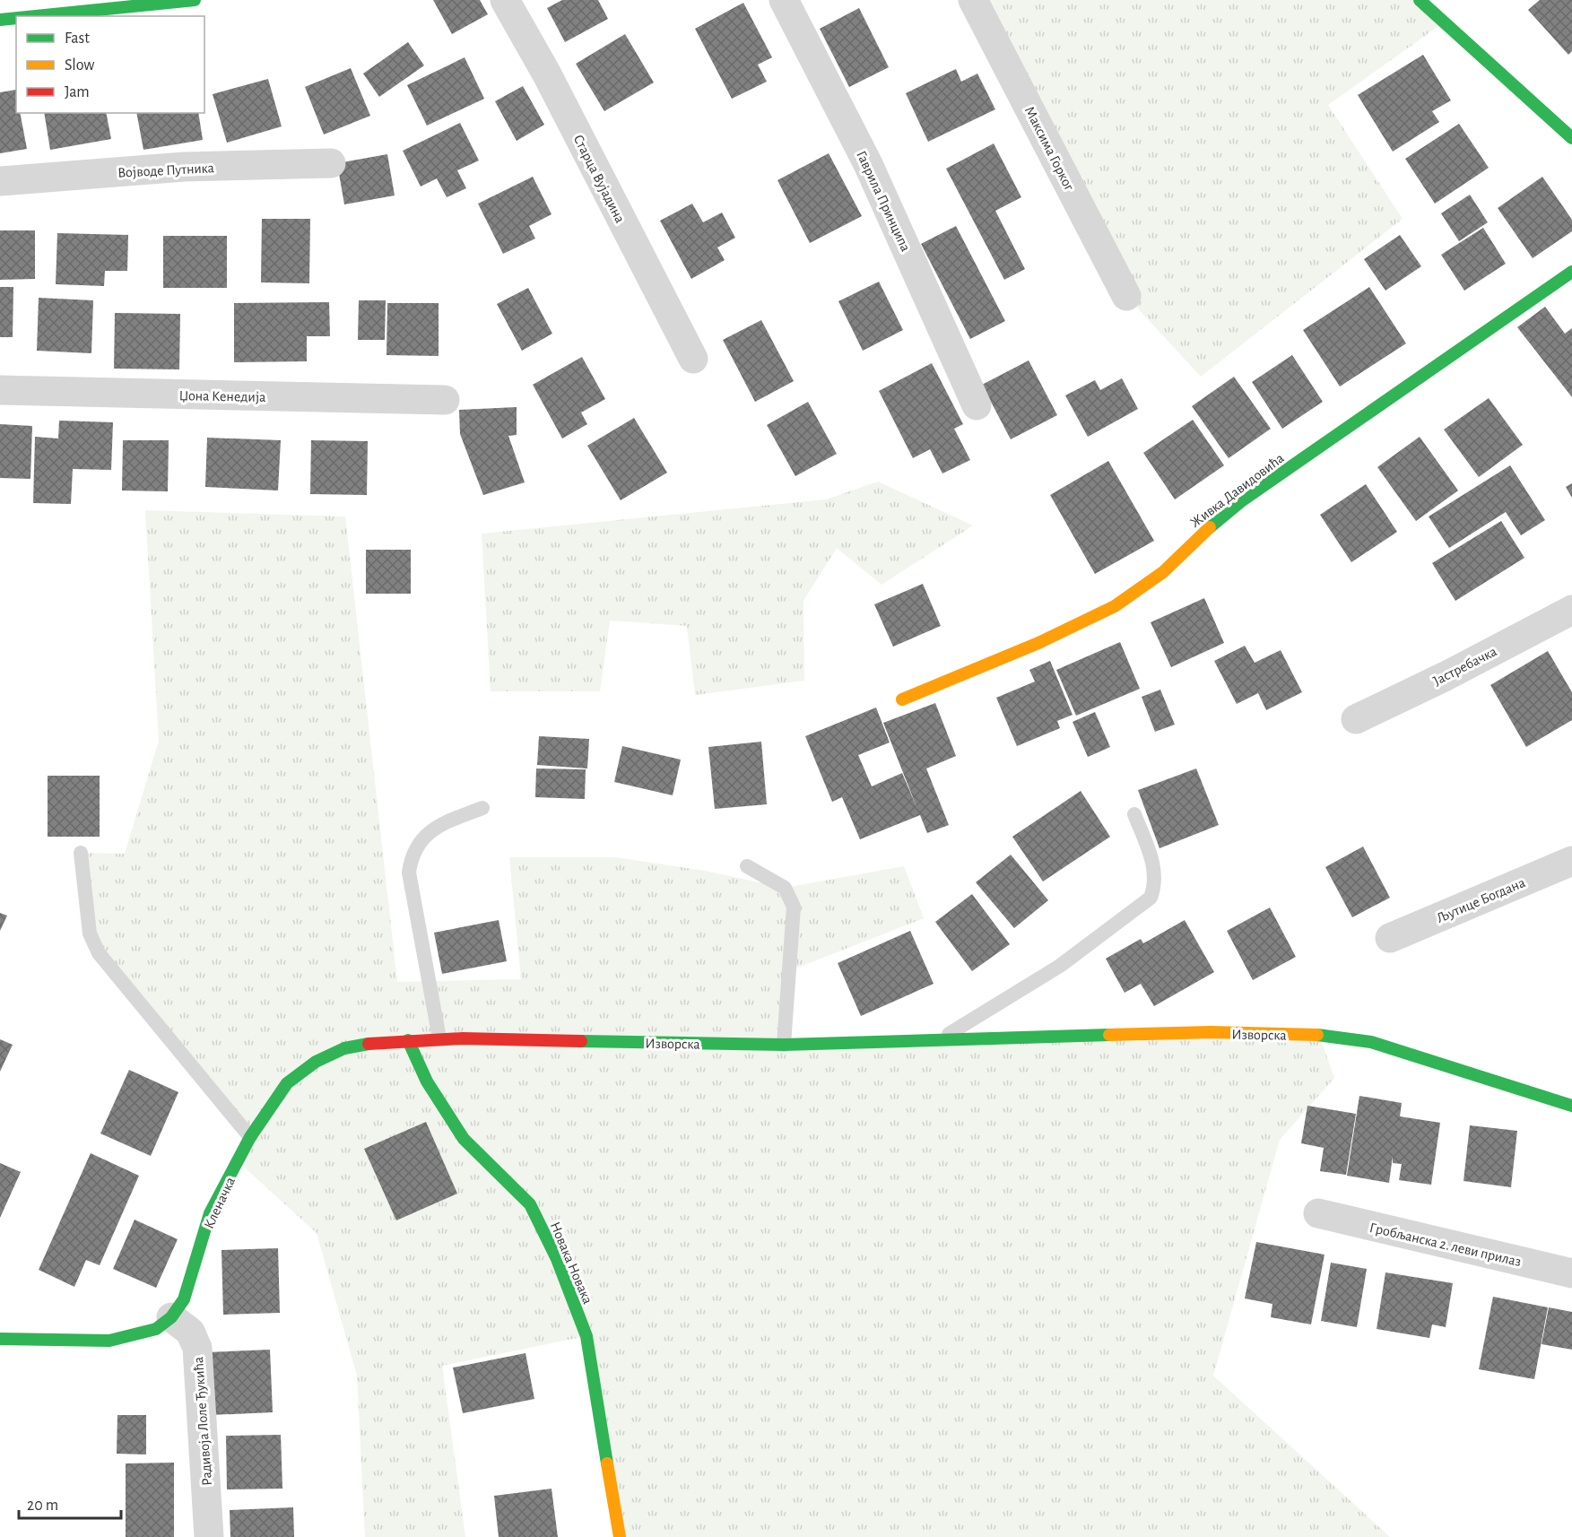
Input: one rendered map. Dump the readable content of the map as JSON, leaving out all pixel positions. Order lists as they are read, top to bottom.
{
  "streets": {
    "street": [
      "Максима Горког",
      "Војводе Путника",
      "Старца Вујадина",
      "Гаврила Принципа",
      "Џона Кенедија",
      "Живка Давидовића",
      "Јастребачка",
      "Љутице Богдана",
      "Изворска",
      "Кленачка",
      "Гробљанска 2. леви прилаз",
      "Новака Новака",
      "Радивоја Лоле Ђукића"
    ]
  },
  "crossings": [
    ["Изворска", "Кленачка"],
    ["Изворска", "Новака Новака"],
    ["Кленачка", "Новака Новака"],
    ["Кленачка", "Радивоја Лоле Ђукића"]
  ],
  "legend": ["Fast", "Slow", "Jam"],
  "scale_bar": "20 m"
}
